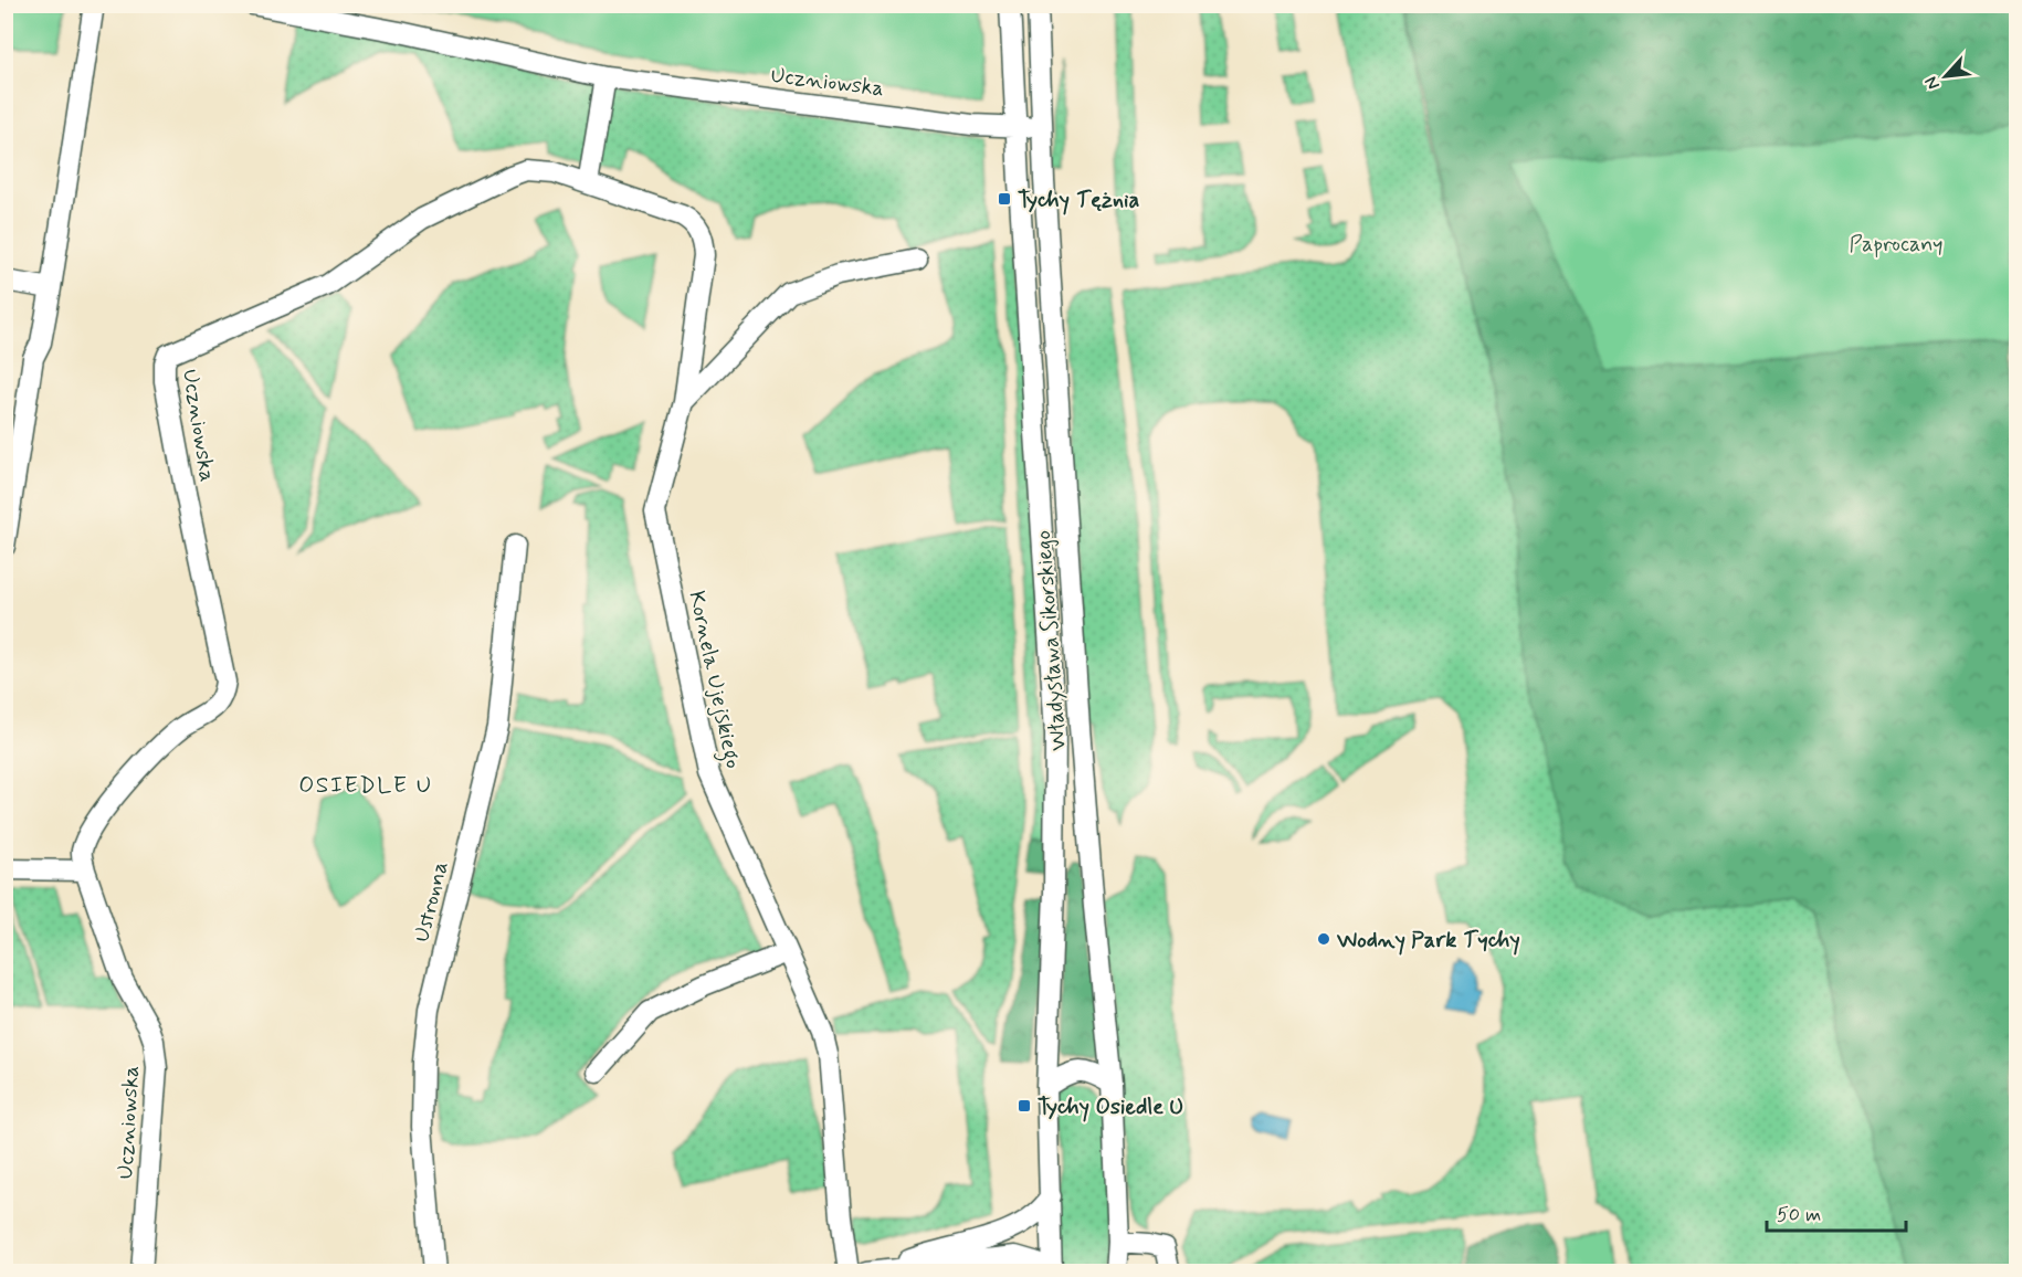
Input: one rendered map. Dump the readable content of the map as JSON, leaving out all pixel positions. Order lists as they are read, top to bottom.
{
  "streets": {
    "street": [
      "Uczniowska",
      "Władysława Sikorskiego",
      "Kornela Ujejskiego",
      "Ustronna"
    ]
  },
  "crossings": [
    ["Uczniowska", "Władysława Sikorskiego"],
    ["Uczniowska", "Kornela Ujejskiego"]
  ],
  "districts": ["OSIEDLE U"],
  "parks": ["Paprocany"],
  "places": {
    "transit": ["Tychy Tężnia", "Tychy Osiedle U"],
    "other": ["Wodny Park Tychy"]
  },
  "scale_bar": "50 m",
  "north": "bottom left"
}
